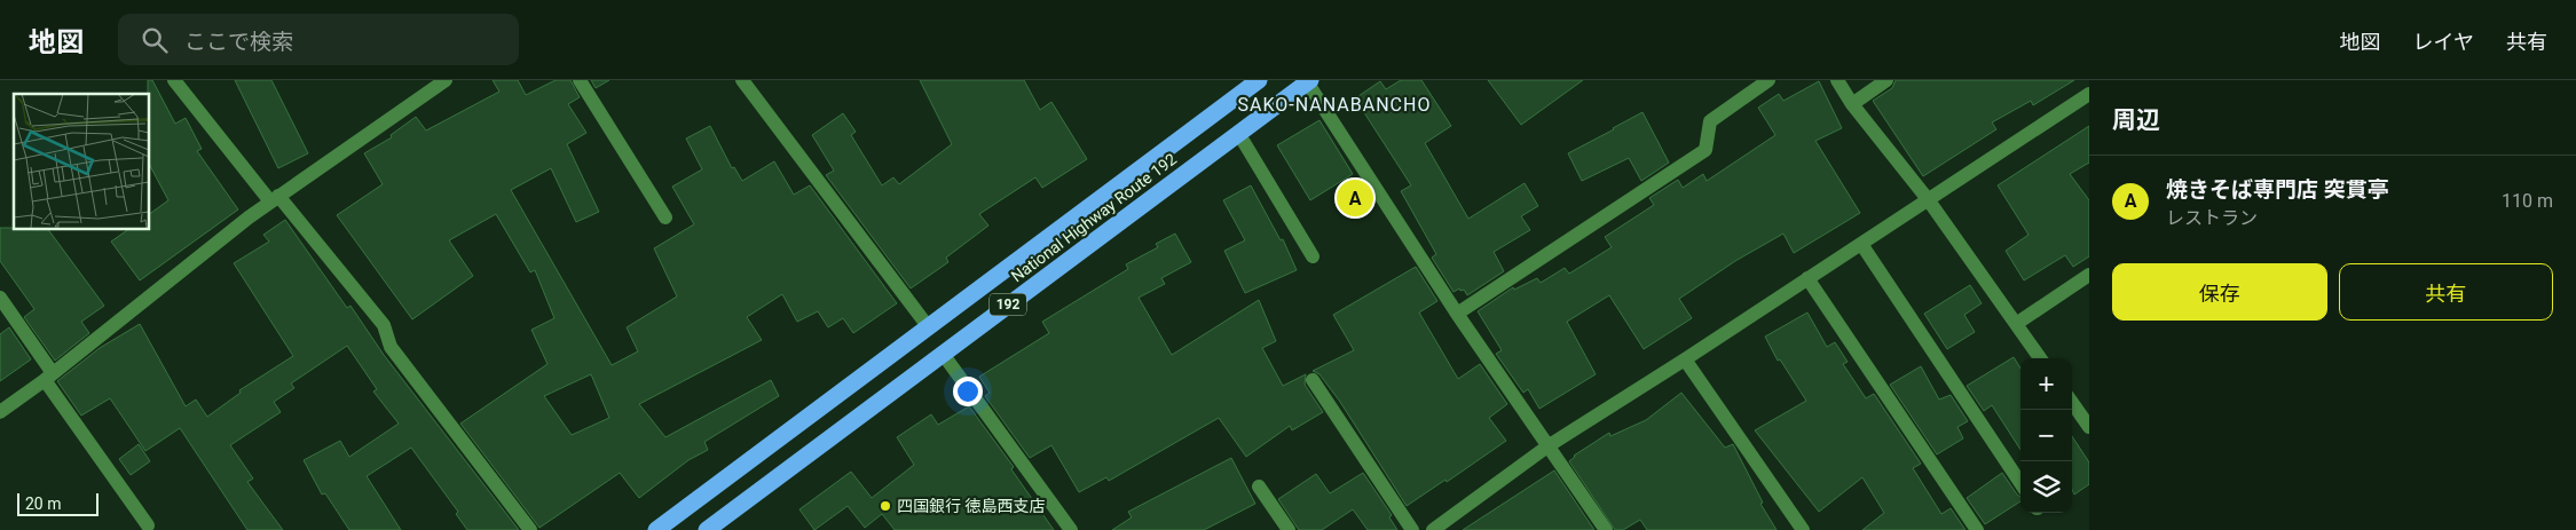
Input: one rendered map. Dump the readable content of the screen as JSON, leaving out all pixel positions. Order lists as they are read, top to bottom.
{
  "streets": {
    "highway": ["National Highway Route 192", "192"]
  },
  "districts": ["SAKO-NANABANCHO"],
  "places": ["四国銀行 徳島西支店"],
  "scale_bar": "20 m",
  "page": {
    "header": "地図",
    "search": "ここで検索",
    "nav": ["地図", "レイヤ", "共有"],
    "heading": "周辺",
    "list": [
      {
        "mark": "A",
        "name": "焼きそば専門店 突貫亭",
        "note": "レストラン",
        "value": "110 m"
      }
    ],
    "pins": "A",
    "buttons": ["保存", "共有"],
    "map_buttons": ["+", "−"],
    "scale": "20 m"
  }
}
